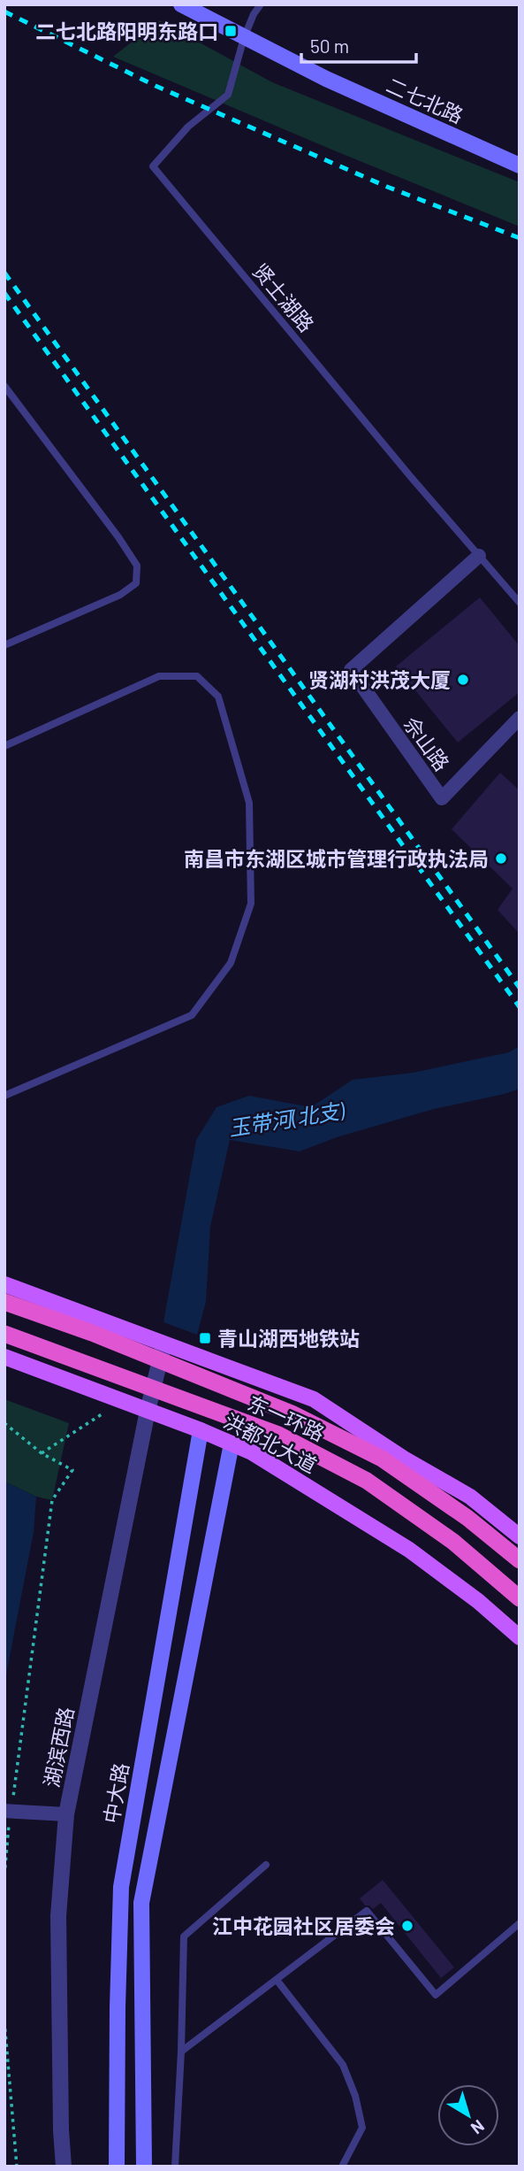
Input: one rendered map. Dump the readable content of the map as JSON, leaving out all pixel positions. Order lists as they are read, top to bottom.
{
  "streets": {
    "highway": ["东一环路"],
    "main road": ["二七北路", "洪都北大道", "中大路"],
    "street": ["佘山路", "湖滨西路"],
    "lane": ["贤士湖路"]
  },
  "crossings": [
    ["二七北路", "贤士湖路"],
    ["贤士湖路", "佘山路"],
    ["洪都北大道", "湖滨西路"],
    ["洪都北大道", "中大路"]
  ],
  "water": ["玉带河(北支)"],
  "places": {
    "transit": ["二七北路阳明东路口", "青山湖西地铁站"],
    "other": ["贤湖村洪茂大厦", "南昌市东湖区城市管理行政执法局", "江中花园社区居委会"]
  },
  "scale_bar": "50 m",
  "north": "bottom right"
}
